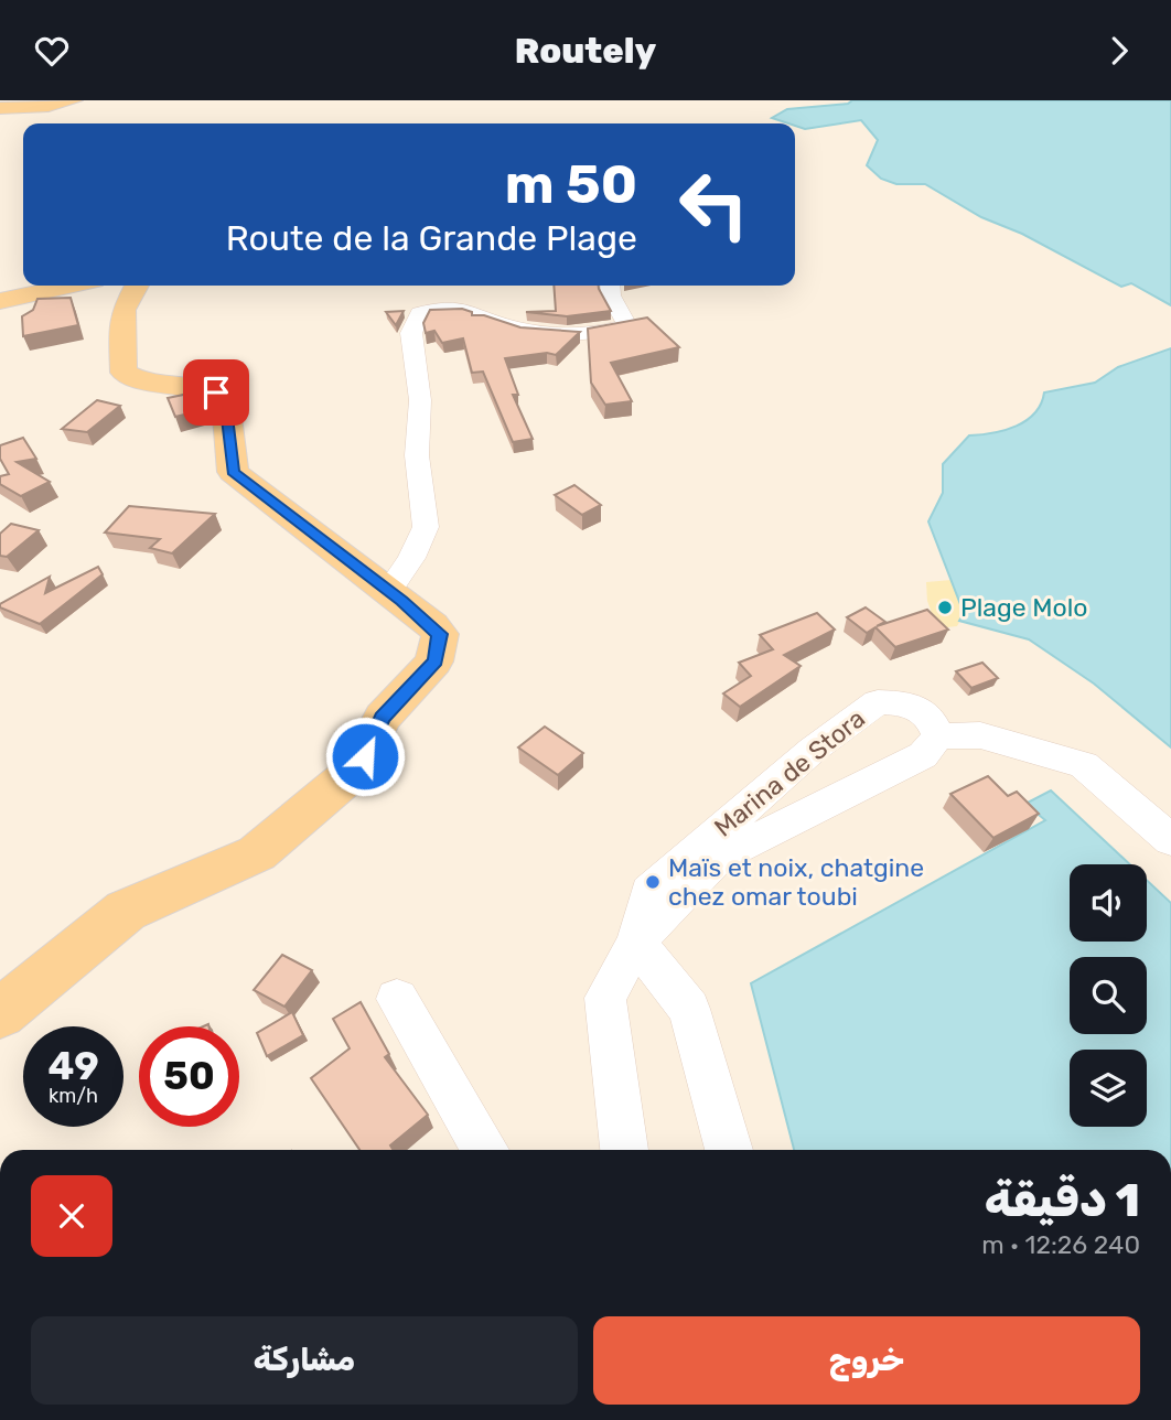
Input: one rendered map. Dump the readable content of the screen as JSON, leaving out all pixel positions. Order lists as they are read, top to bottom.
{
  "streets": {
    "street": ["Marina de Stora"]
  },
  "places": ["Plage Molo", "Maïs et noix, chatgine chez omar toubi"],
  "page": {
    "header": "Routely",
    "turn": ["50 m", "Route de la Grande Plage"],
    "speed": "49 km/h",
    "limit": "50",
    "heading": ["1 دقيقة", "240 m · 12:26"],
    "buttons": ["خروج", "مشاركة"]
  }
}
